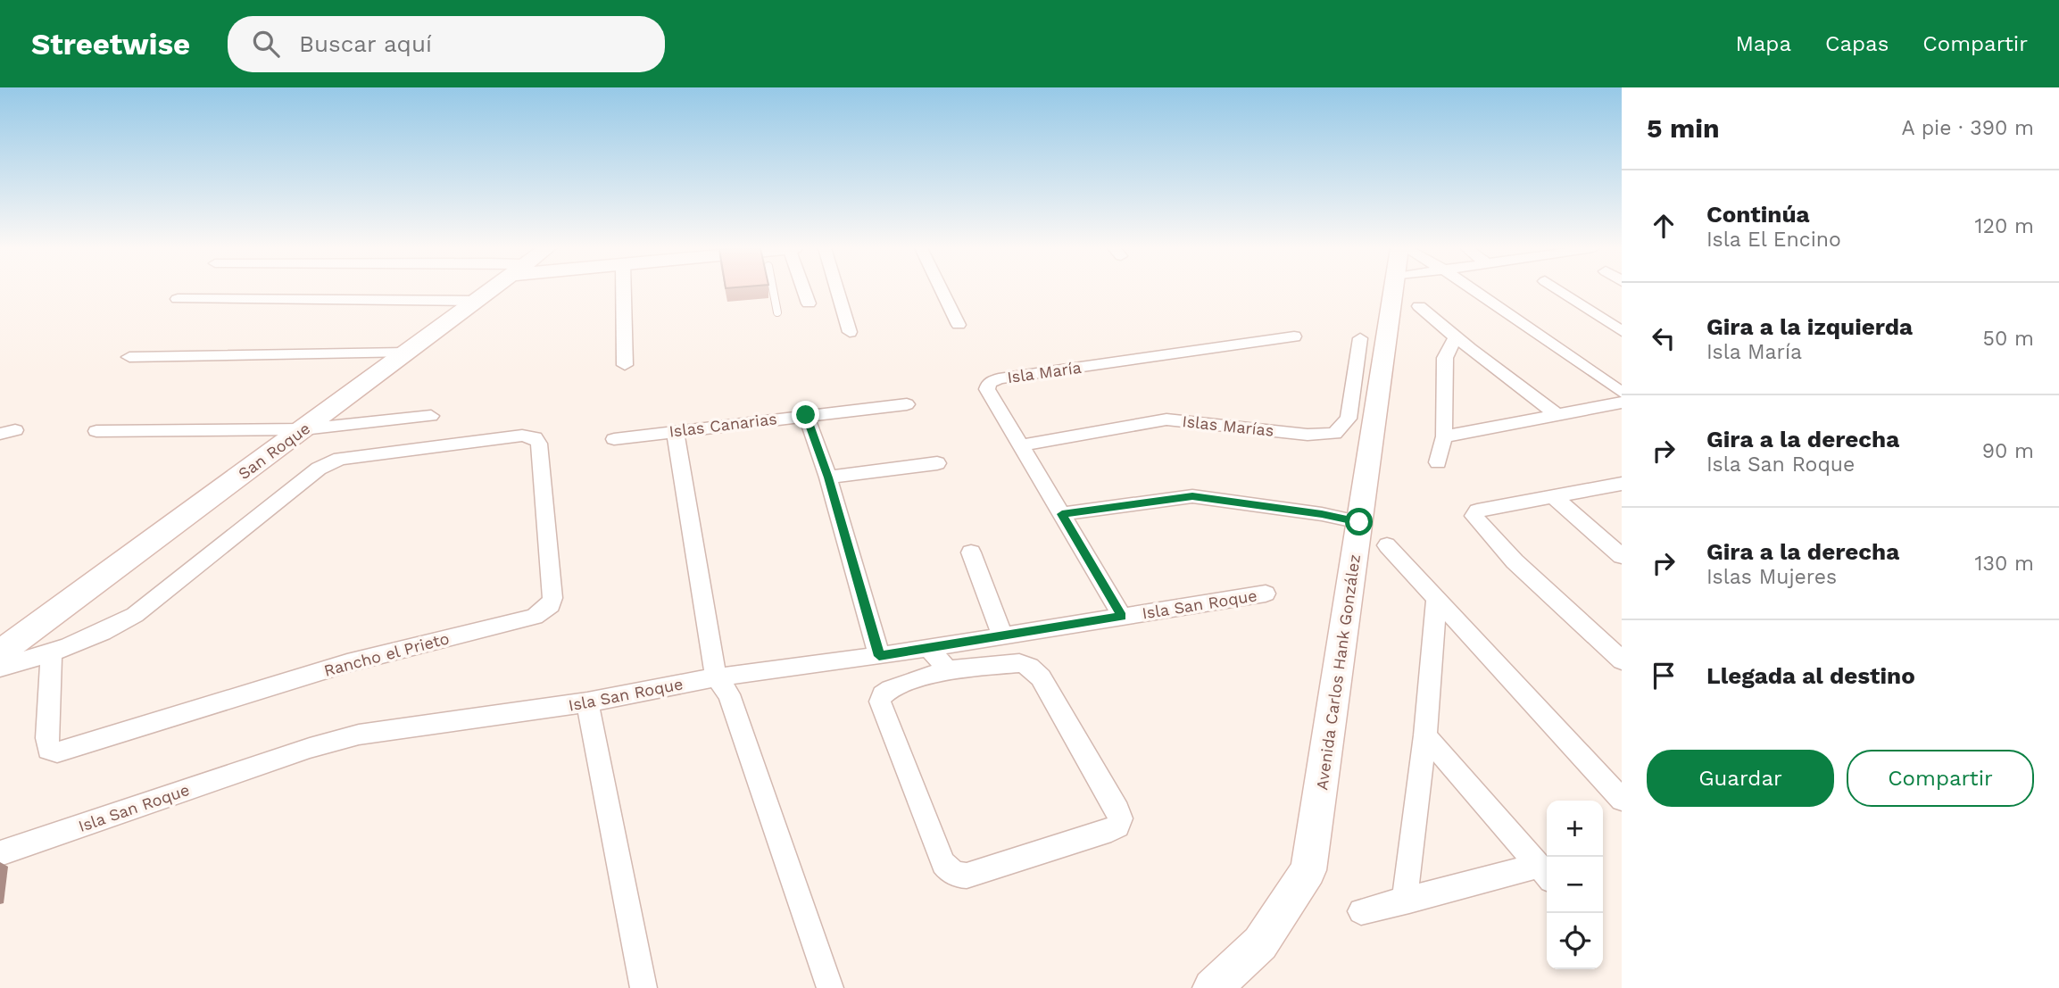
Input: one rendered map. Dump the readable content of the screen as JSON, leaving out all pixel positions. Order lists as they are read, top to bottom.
{
  "streets": {
    "main road": ["San Roque", "Avenida Carlos Hank González"],
    "street": [
      "Isla María",
      "Islas Canarias",
      "Islas Marías",
      "Isla San Roque",
      "Rancho el Prieto"
    ]
  },
  "crossings": [
    ["Isla María", "Islas Marías"],
    ["Isla María", "Isla San Roque"]
  ],
  "page": {
    "header": "Streetwise",
    "search": "Buscar aquí",
    "nav": ["Mapa", "Capas", "Compartir"],
    "heading": ["5 min", "A pie · 390 m"],
    "list": [
      ["Continúa", "Isla El Encino", "120 m"],
      ["Gira a la izquierda", "Isla María", "50 m"],
      ["Gira a la derecha", "Isla San Roque", "90 m"],
      ["Gira a la derecha", "Islas Mujeres", "130 m"],
      "Llegada al destino"
    ],
    "buttons": ["Guardar", "Compartir"],
    "map_buttons": ["+", "−"]
  }
}
